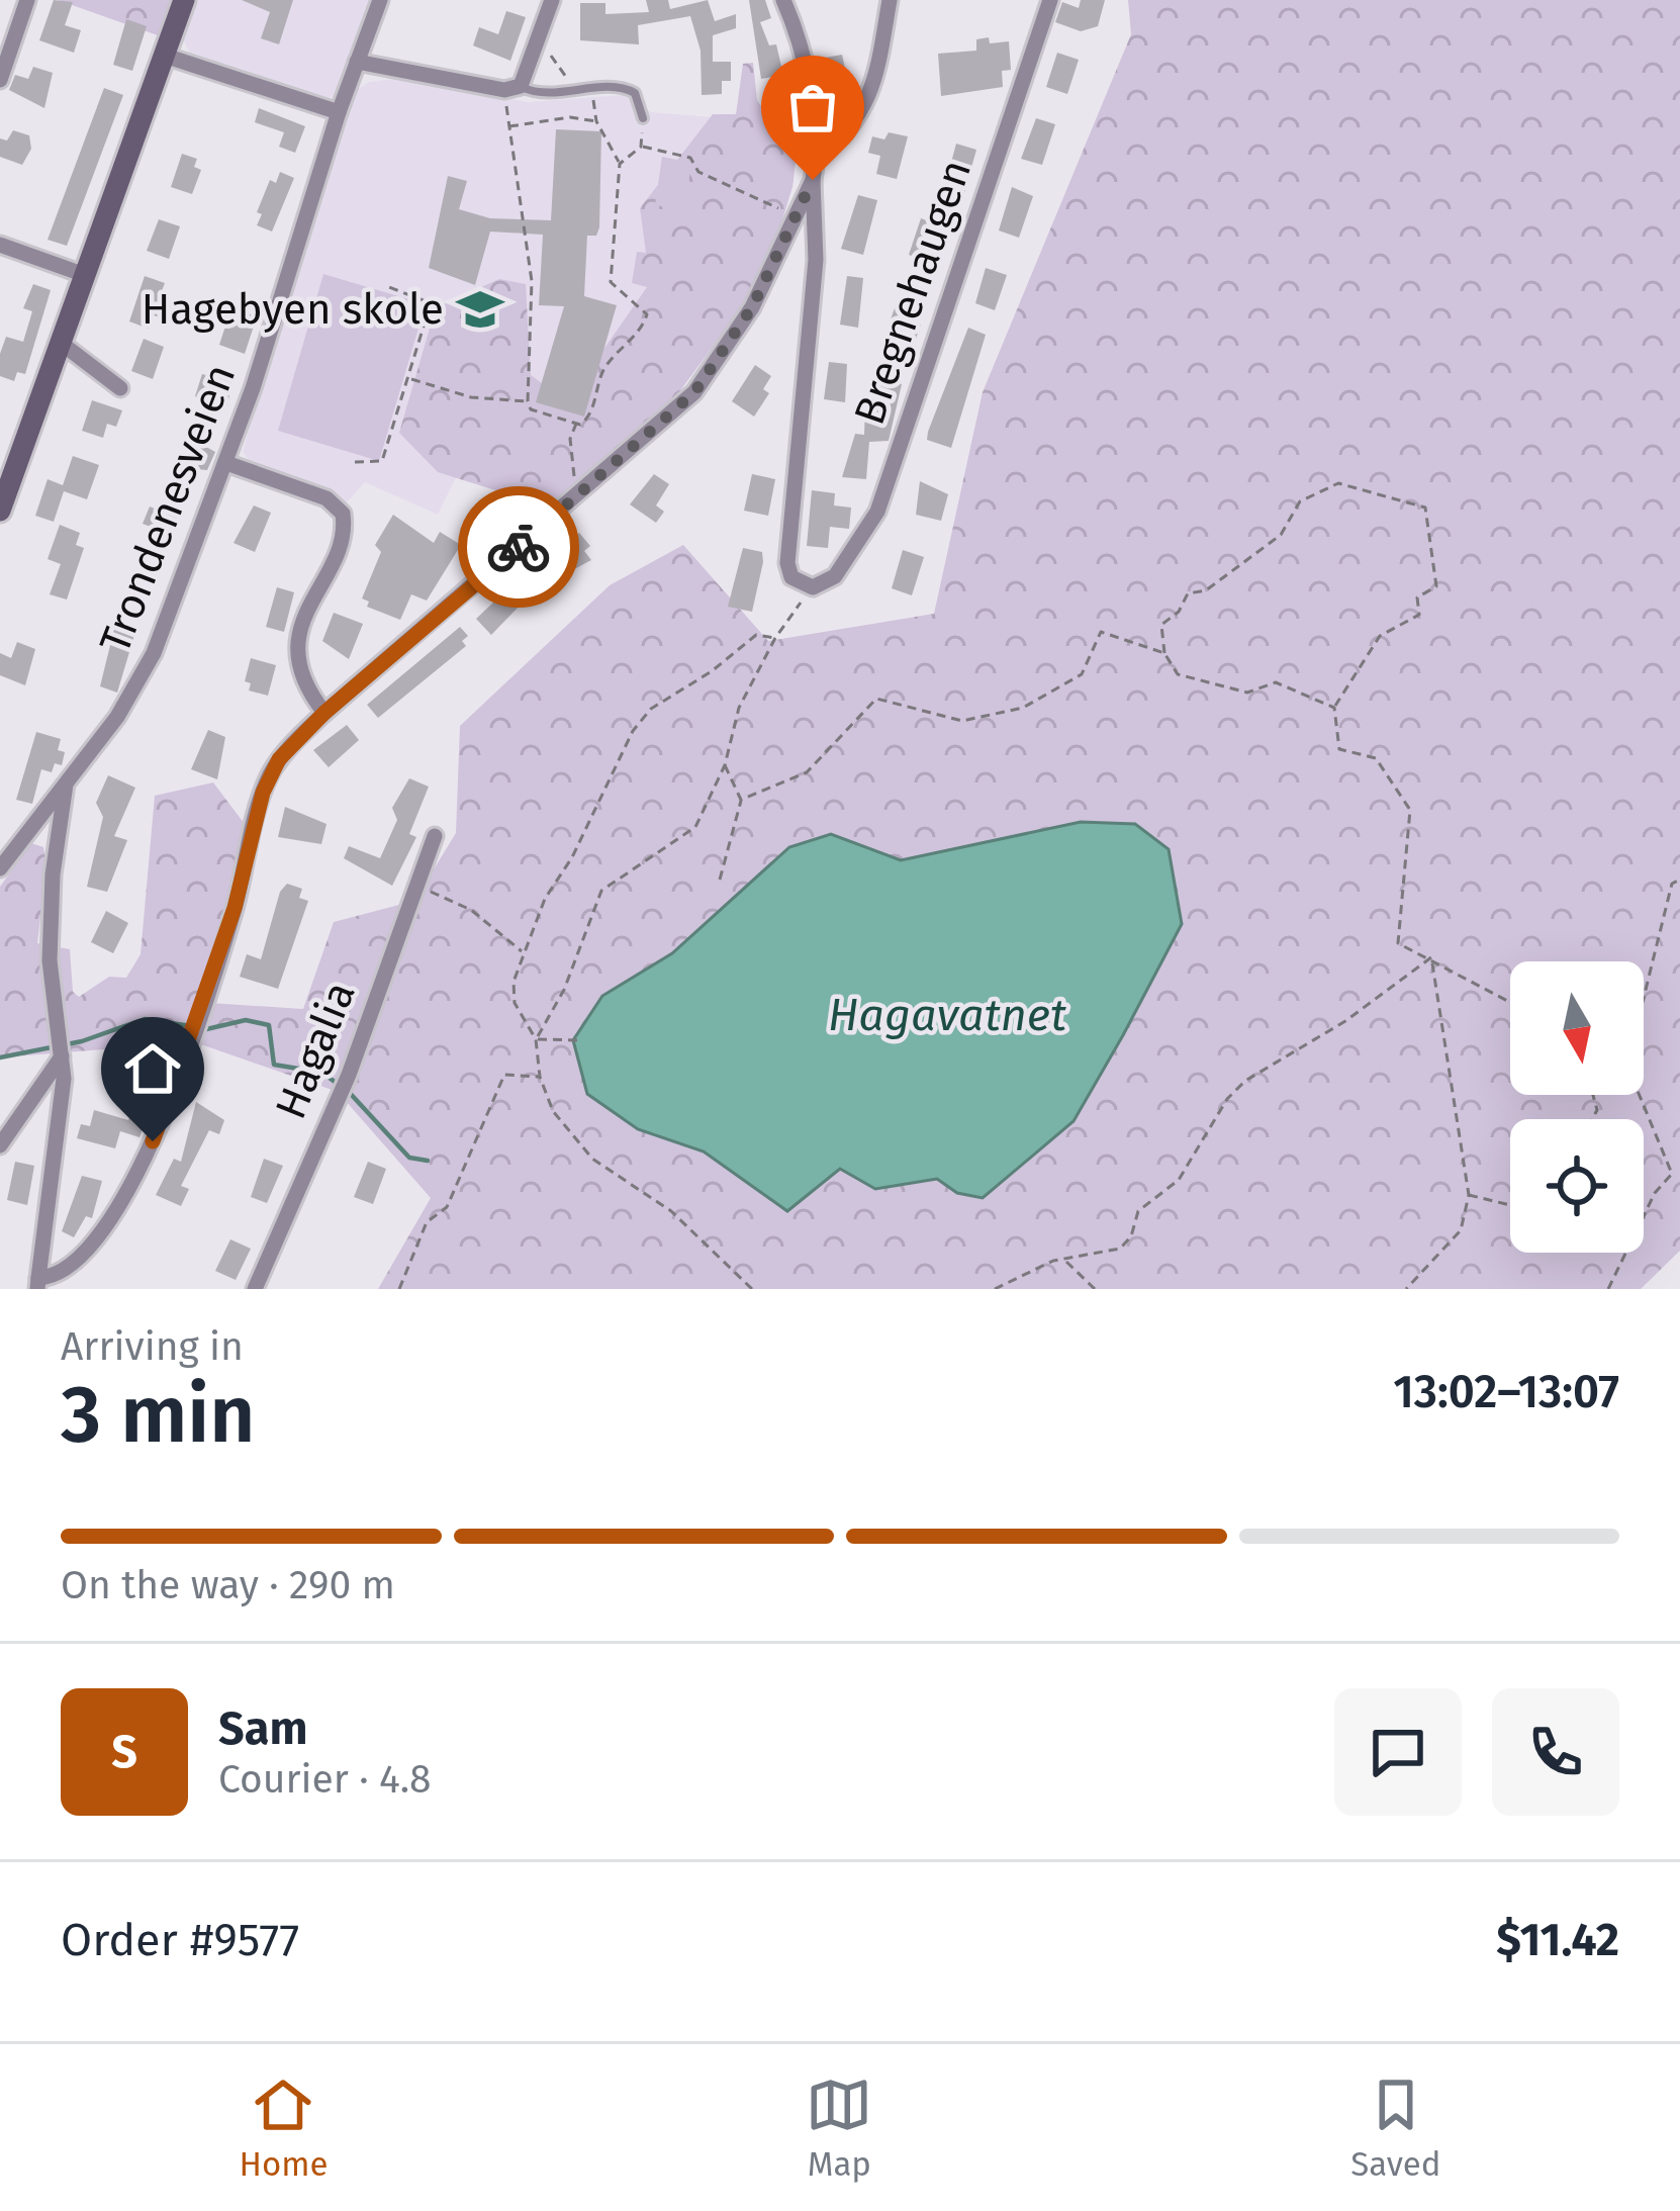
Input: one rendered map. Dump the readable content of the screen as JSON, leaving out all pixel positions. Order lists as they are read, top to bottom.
{
  "streets": {
    "street": ["Bregnehaugen", "Trondenesveien", "Hagalia"]
  },
  "water": ["Hagavatnet"],
  "places": {
    "school or university": ["Hagebyen skole"]
  },
  "north": "bottom",
  "page": {
    "heading": ["3 min", "Arriving in", "13:02–13:07"],
    "panel": [
      "Sam",
      "Courier · 4.8",
      "Order #9577",
      "$11.42"
    ],
    "bar": "On the way · 290 m",
    "round": "S",
    "tabs": ["Home", "Map", "Saved"]
  }
}
